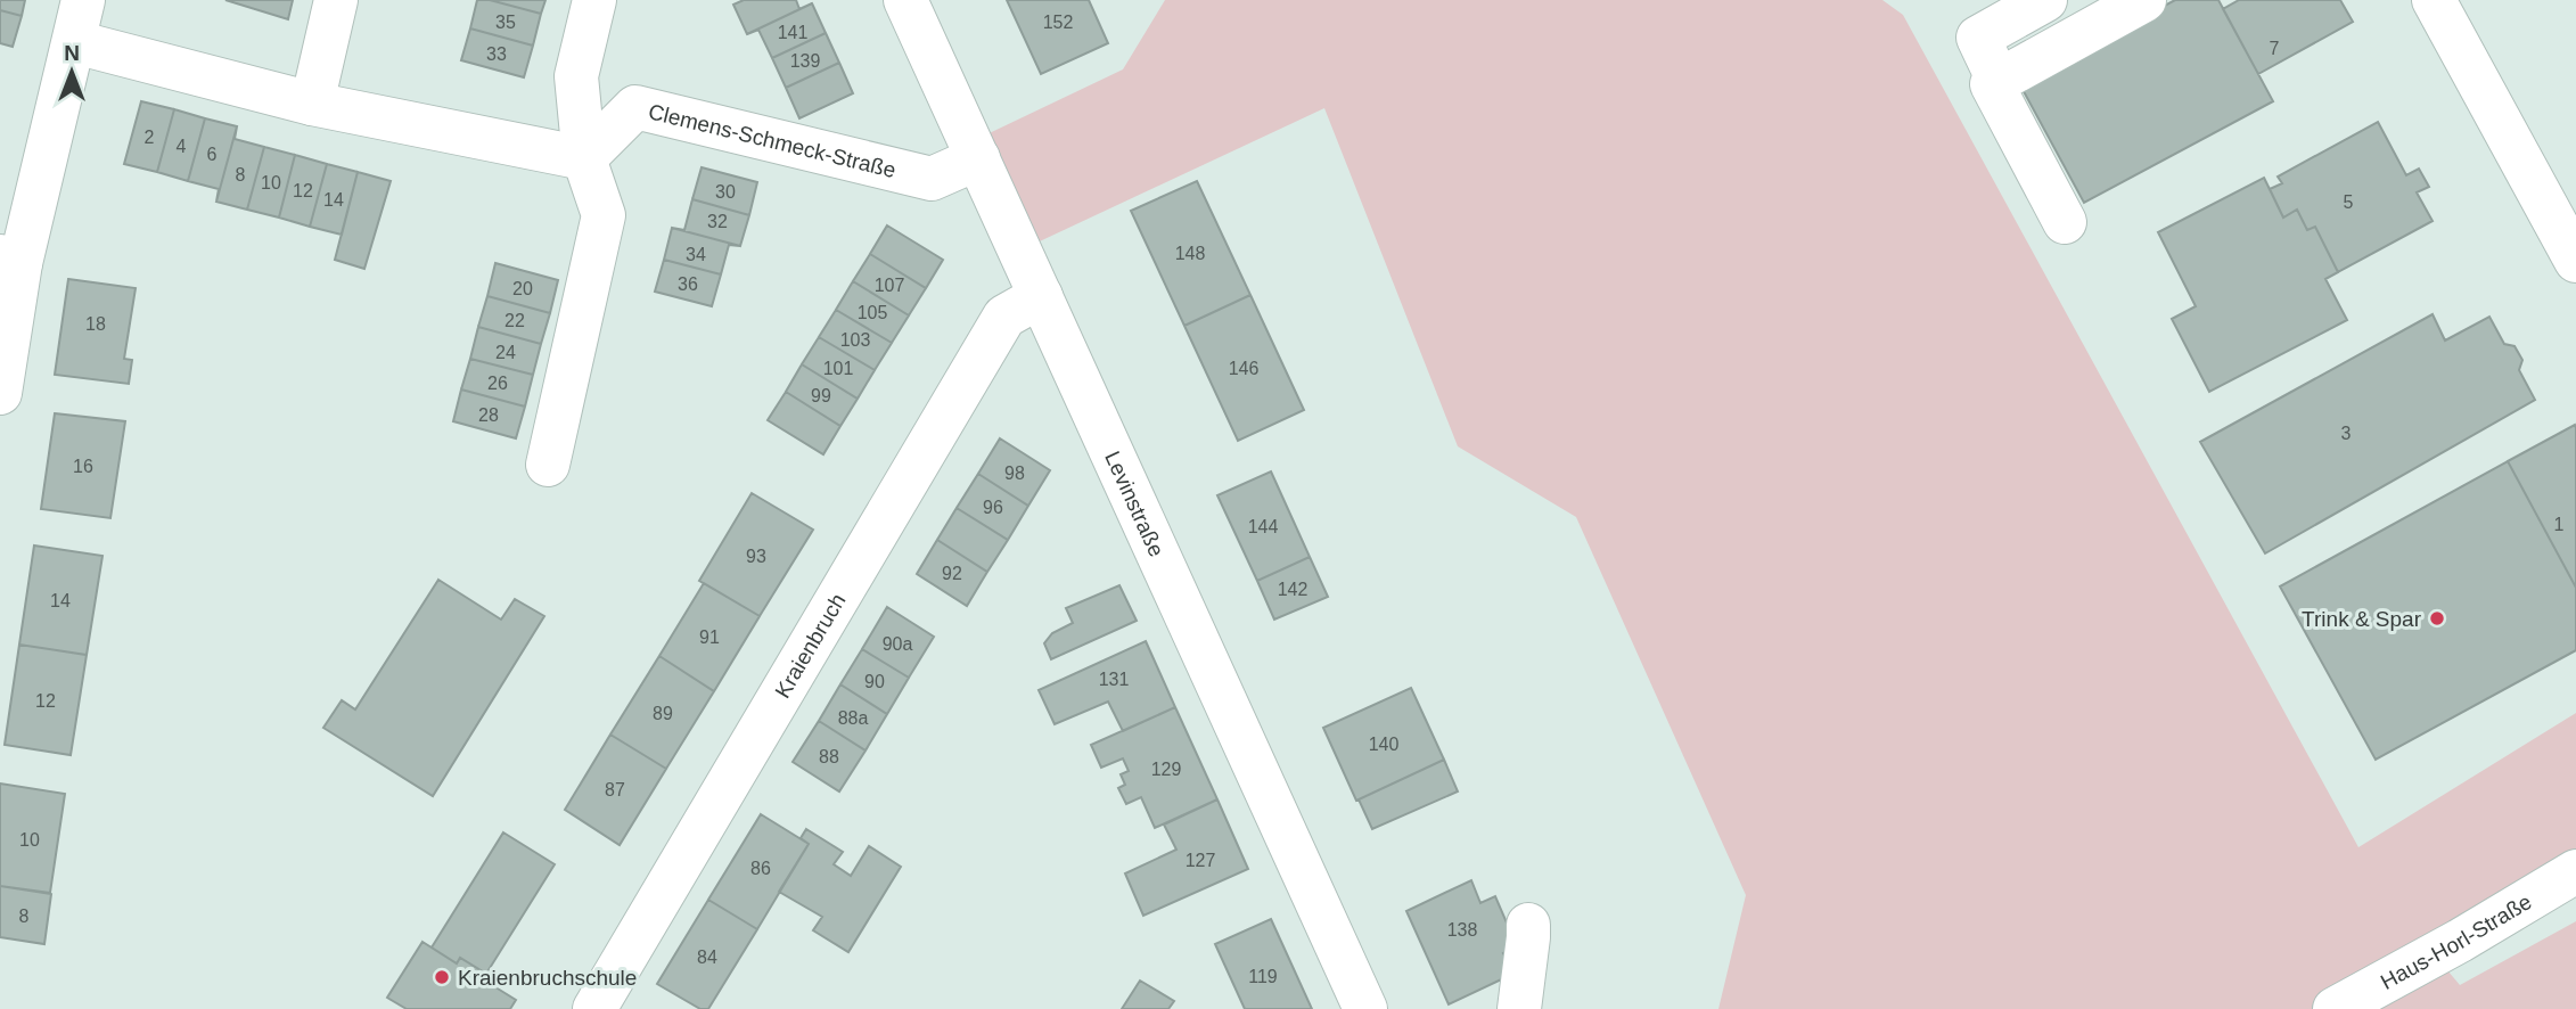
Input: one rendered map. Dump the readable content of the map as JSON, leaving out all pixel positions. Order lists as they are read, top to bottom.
{
  "streets": {
    "street": [
      "Clemens-Schmeck-Straße",
      "Levinstraße",
      "Kraienbruch",
      "Haus-Horl-Straße"
    ]
  },
  "crossings": [
    ["Clemens-Schmeck-Straße", "Levinstraße"],
    ["Levinstraße", "Kraienbruch"]
  ],
  "places": ["Trink & Spar", "Kraienbruchschule"],
  "house_numbers": [
    "35",
    "152",
    "141",
    "7",
    "33",
    "139",
    "2",
    "4",
    "6",
    "8",
    "10",
    "12",
    "30",
    "14",
    "5",
    "32",
    "148",
    "34",
    "36",
    "107",
    "20",
    "105",
    "22",
    "18",
    "103",
    "24",
    "101",
    "146",
    "26",
    "99",
    "28",
    "3",
    "16",
    "98",
    "96",
    "1",
    "144",
    "93",
    "92",
    "142",
    "14",
    "91",
    "90a",
    "131",
    "90",
    "12",
    "89",
    "88a",
    "140",
    "88",
    "129",
    "87",
    "10",
    "127",
    "86",
    "8",
    "138",
    "84",
    "119"
  ],
  "north": "top"
}
